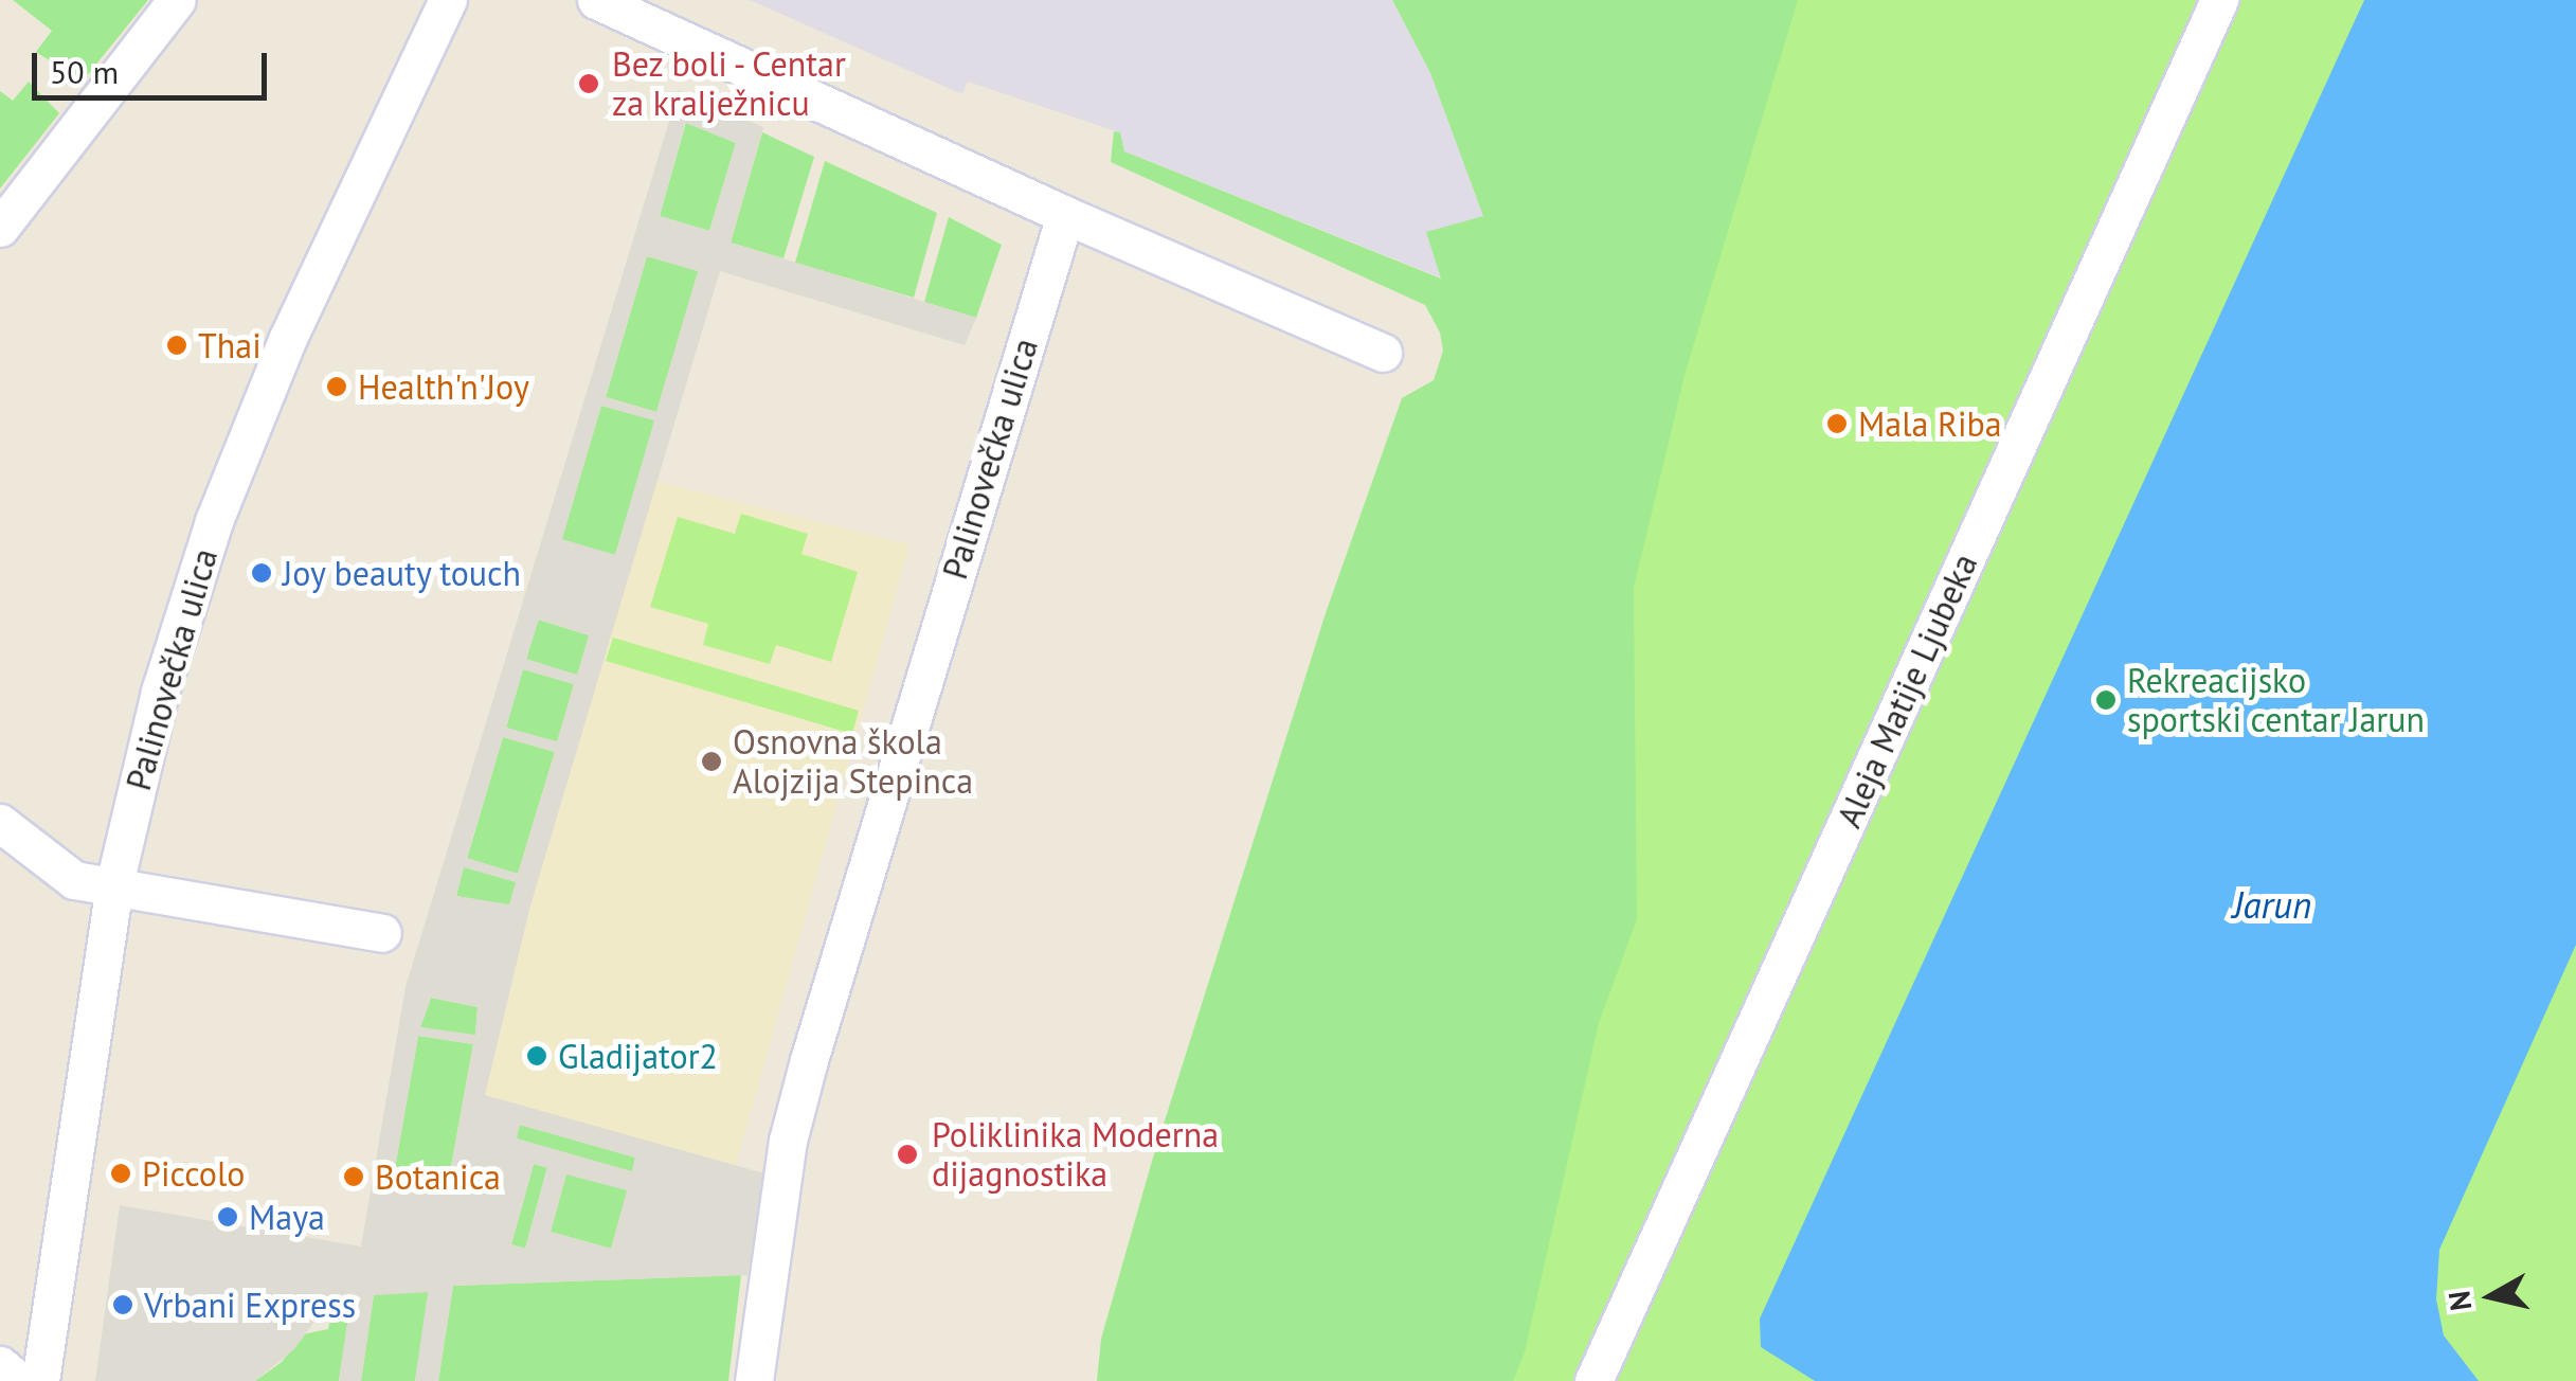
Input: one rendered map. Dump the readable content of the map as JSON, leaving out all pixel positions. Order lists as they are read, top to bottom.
{
  "streets": {
    "street": ["Palinovečka ulica", "Aleja Matije Ljubeka"]
  },
  "water": ["Jarun"],
  "places": [
    "Bez boli - Centar za kralježnicu",
    "Thai",
    "Health'n'Joy",
    "Mala Riba",
    "Joy beauty touch",
    "Rekreacijsko sportski centar Jarun",
    "Osnovna škola Alojzija Stepinca",
    "Gladijator2",
    "Poliklinika Moderna dijagnostika",
    "Piccolo",
    "Botanica",
    "Maya",
    "Vrbani Express"
  ],
  "scale_bar": "50 m",
  "north": "left"
}
